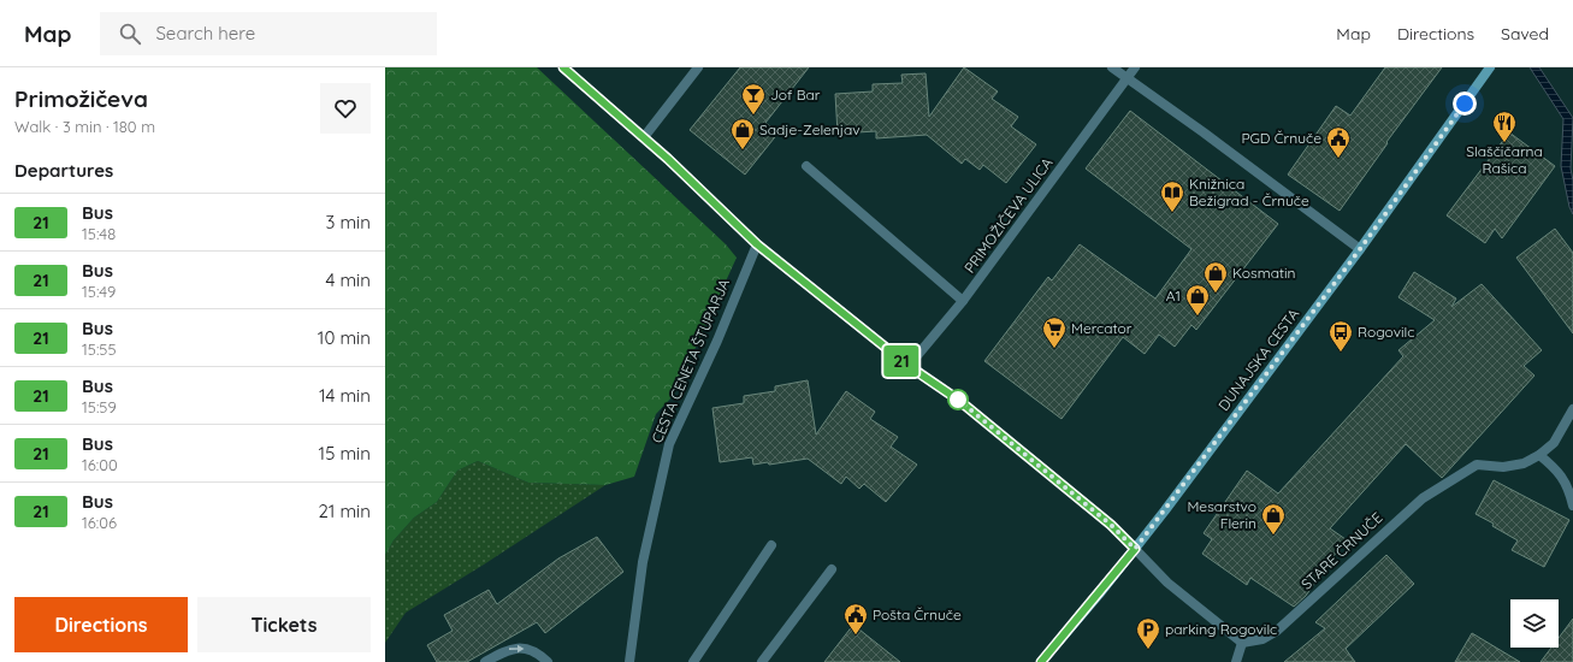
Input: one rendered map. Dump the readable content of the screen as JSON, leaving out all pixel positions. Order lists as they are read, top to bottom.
{
  "streets": {
    "main road": ["DUNAJSKA CESTA"],
    "street": ["PRIMOŽIČEVA ULICA", "CESTA CENETA ŠTUPARJA", "STARE ČRNUČE"]
  },
  "places": {
    "bar": ["Jof Bar"],
    "restaurant": ["Slaščičarna Rašica"],
    "shop": [
      "Sadje-Zelenjav",
      "Kosmatin",
      "A1",
      "Mesarstvo Flerin"
    ],
    "public building": ["PGD Črnuče", "Pošta Črnuče"],
    "library": ["Knižnica Bežigrad - Črnuče"],
    "supermarket": ["Mercator"],
    "bus stop": ["Rogovilc"],
    "parking": ["parking Rogovilc"]
  },
  "lines": ["bus line 21"],
  "page": {
    "header": "Map",
    "search": "Search here",
    "nav": ["Map", "Directions", "Saved"],
    "heading": [
      ["Primožičeva", "Walk · 3 min · 180 m"],
      "Departures"
    ],
    "on_map": "21",
    "list": [
      {
        "mark": "21",
        "name": "Bus",
        "note": "15:48",
        "value": "3 min"
      },
      {
        "mark": "21",
        "name": "Bus",
        "note": "15:49",
        "value": "4 min"
      },
      {
        "mark": "21",
        "name": "Bus",
        "note": "15:55",
        "value": "10 min"
      },
      {
        "mark": "21",
        "name": "Bus",
        "note": "15:59",
        "value": "14 min"
      },
      {
        "mark": "21",
        "name": "Bus",
        "note": "16:00",
        "value": "15 min"
      },
      {
        "mark": "21",
        "name": "Bus",
        "note": "16:06",
        "value": "21 min"
      }
    ],
    "buttons": ["Directions", "Tickets"]
  }
}
